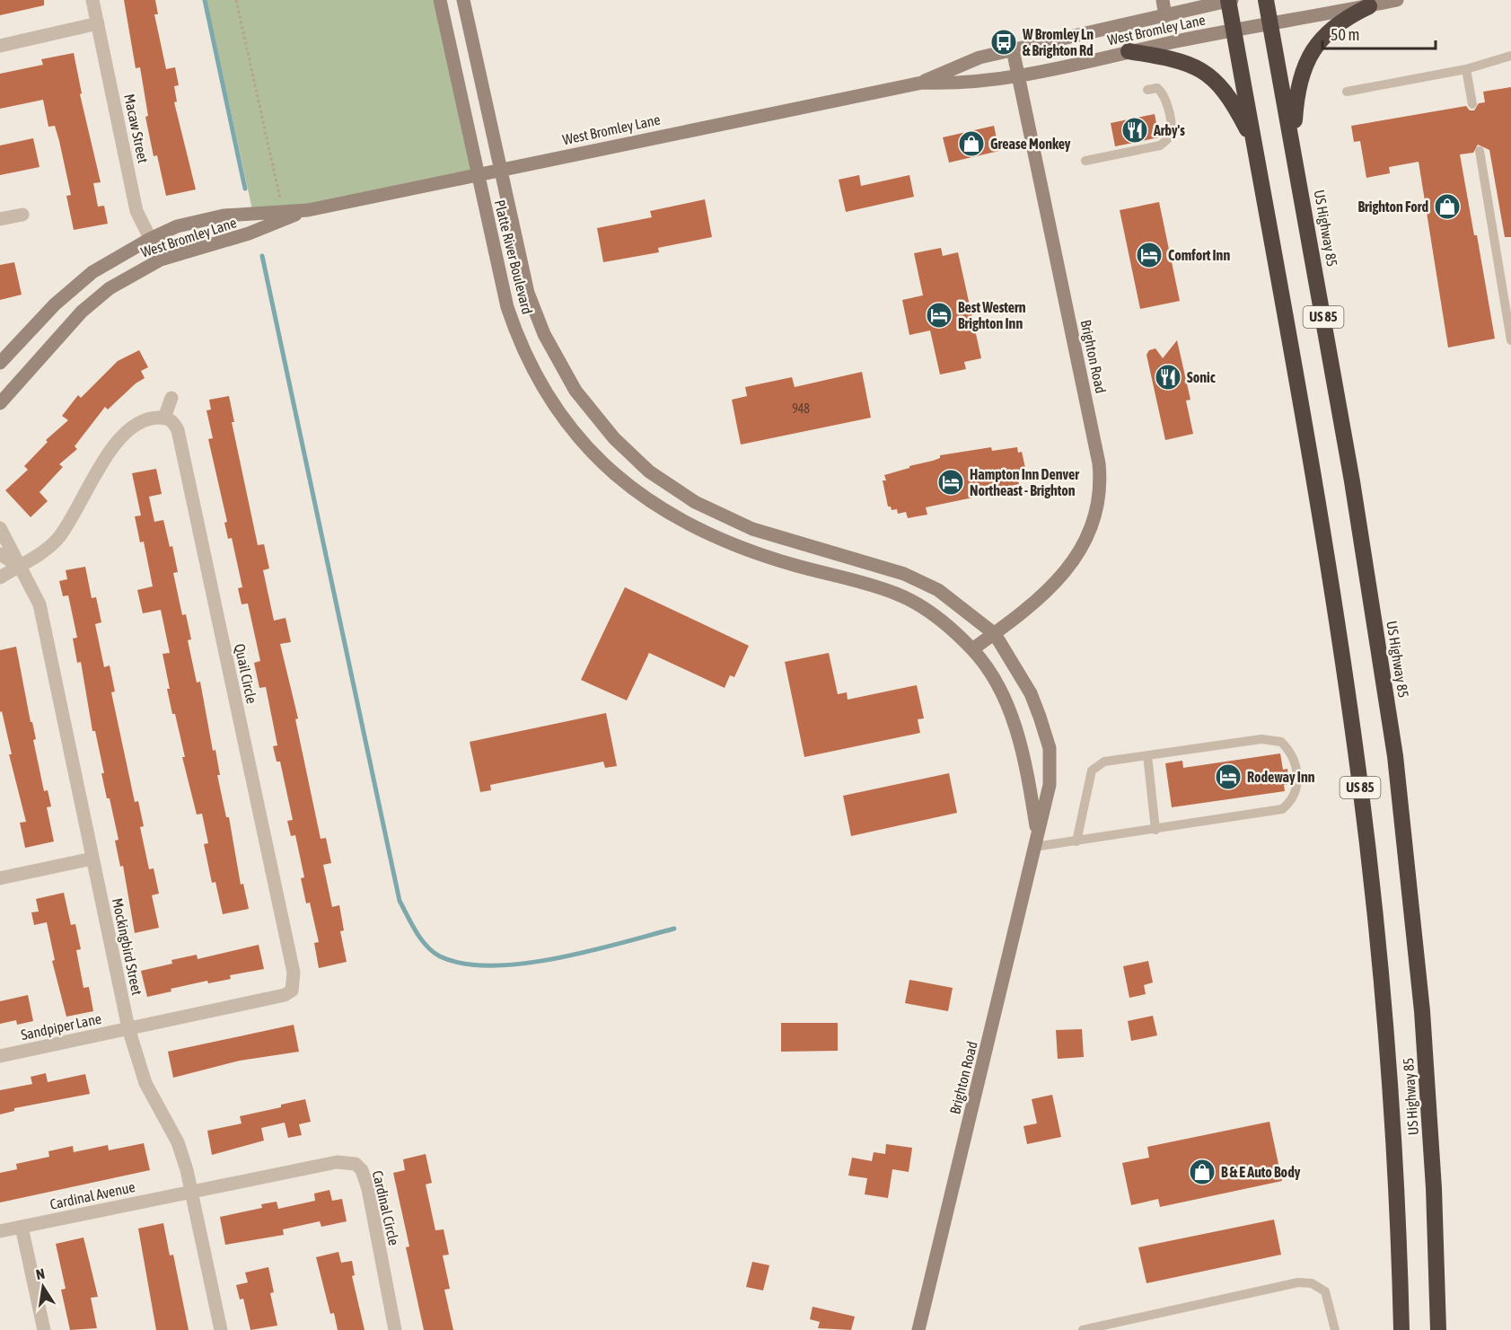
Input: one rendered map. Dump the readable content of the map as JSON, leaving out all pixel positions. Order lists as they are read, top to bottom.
{
  "streets": {
    "highway": ["US Highway 85", "US 85"],
    "main road": ["West Bromley Lane", "Platte River Boulevard", "Brighton Road"],
    "street": [
      "Macaw Street",
      "Quail Circle",
      "Mockingbird Street",
      "Sandpiper Lane",
      "Cardinal Avenue",
      "Cardinal Circle"
    ]
  },
  "crossings": [
    ["West Bromley Lane", "Macaw Street"],
    ["West Bromley Lane", "US Highway 85"],
    ["West Bromley Lane", "Platte River Boulevard"],
    ["West Bromley Lane", "Brighton Road"],
    ["Platte River Boulevard", "Brighton Road"],
    ["Quail Circle", "Mockingbird Street"],
    ["Quail Circle", "Sandpiper Lane"],
    ["Mockingbird Street", "Sandpiper Lane"],
    ["Mockingbird Street", "Cardinal Avenue"],
    ["Mockingbird Street", "Cardinal Circle"],
    ["Cardinal Avenue", "Cardinal Circle"]
  ],
  "places": {
    "bus stop": ["W Bromley Ln & Brighton Rd"],
    "restaurant": ["Arby's", "Sonic"],
    "shop": ["Grease Monkey", "Brighton Ford", "B & E Auto Body"],
    "hotel": [
      "Comfort Inn",
      "Best Western Brighton Inn",
      "Hampton Inn Denver Northeast - Brighton",
      "Rodeway Inn"
    ]
  },
  "house_numbers": ["948"],
  "scale_bar": "50 m",
  "north": "top"
}
